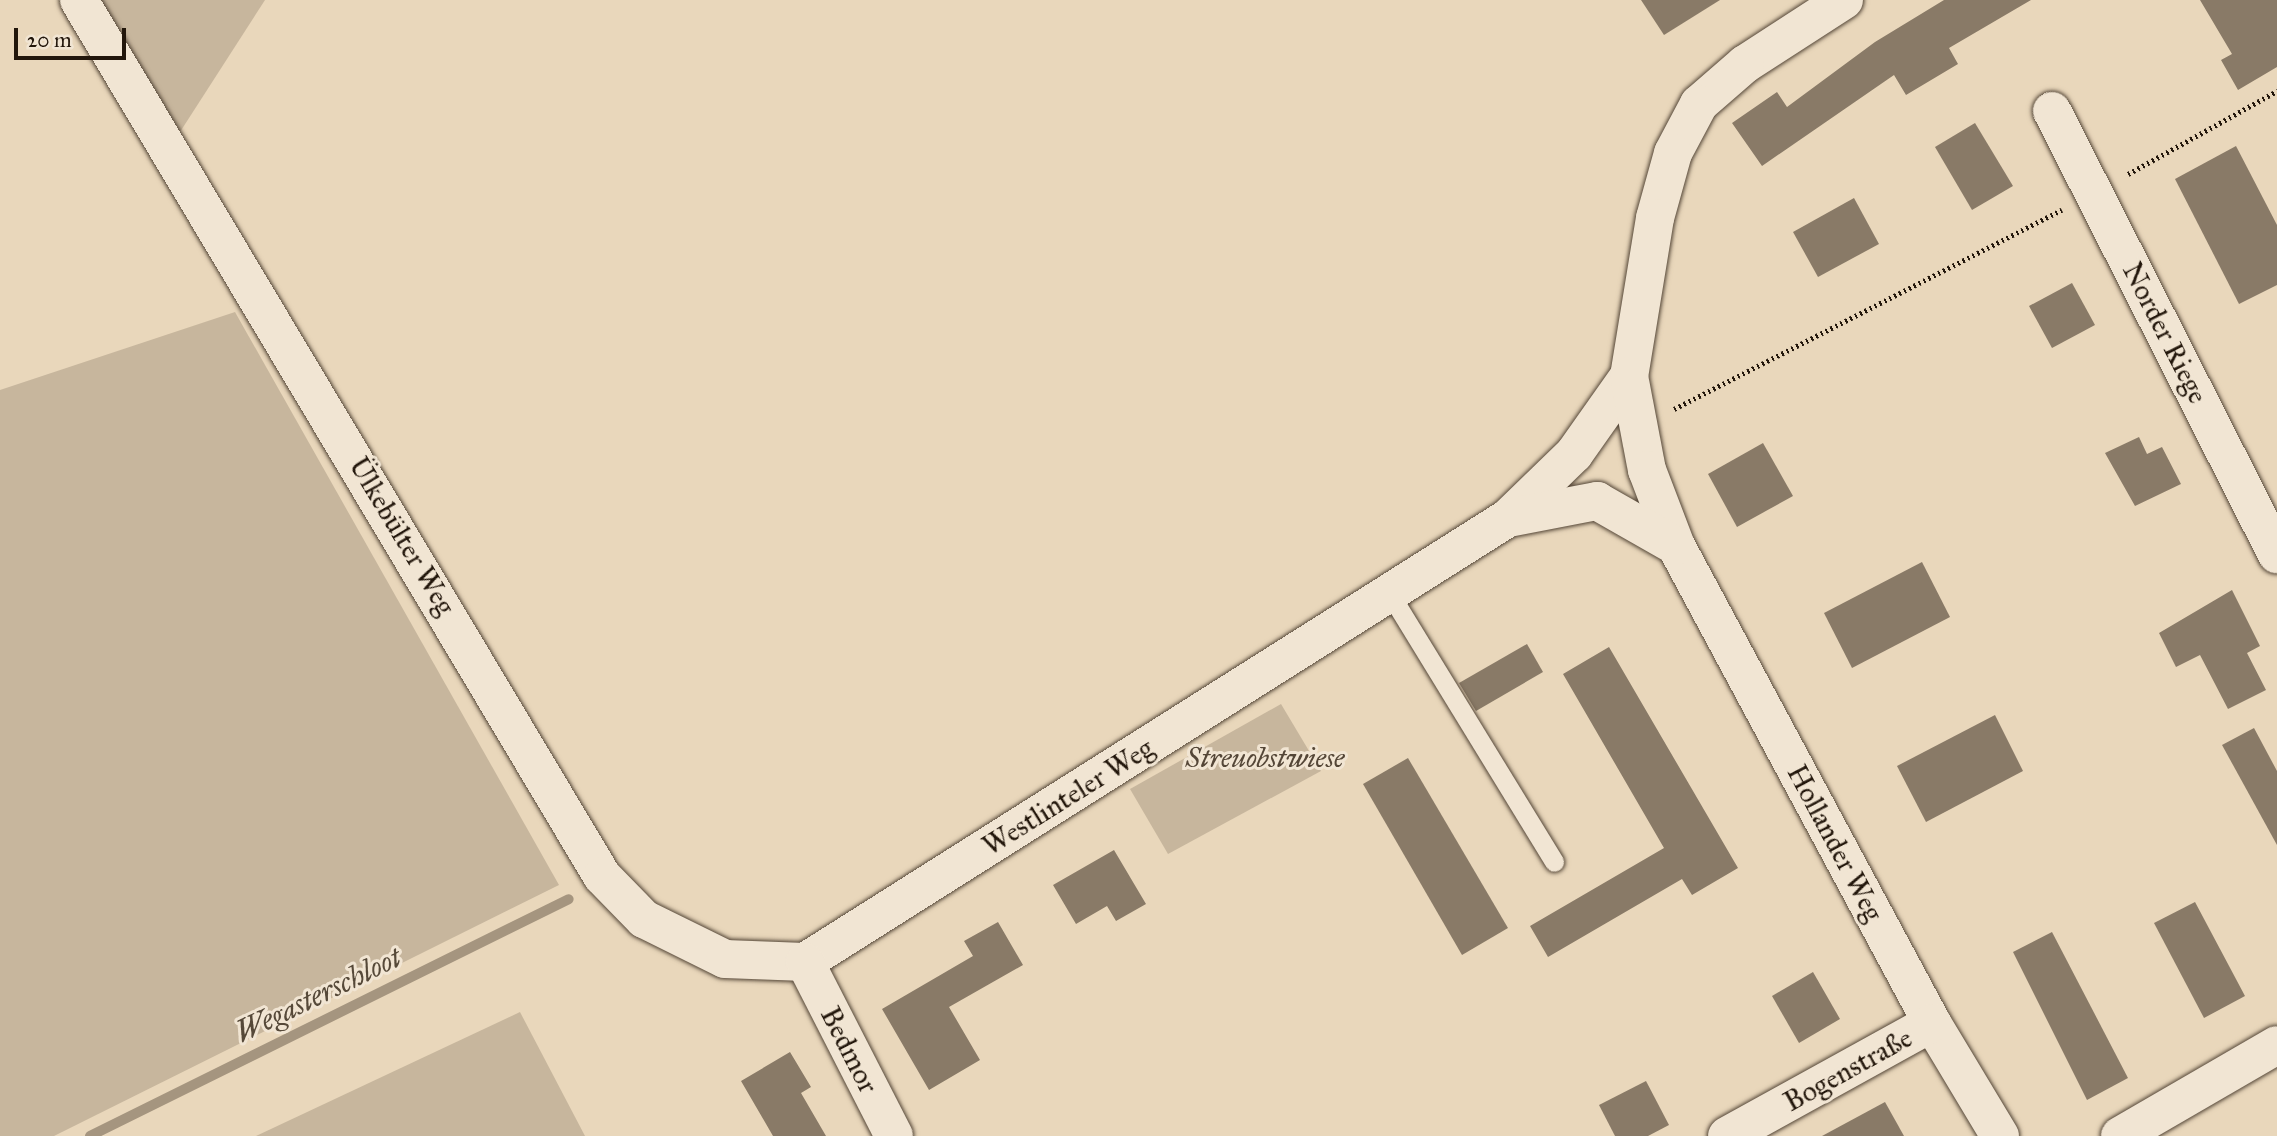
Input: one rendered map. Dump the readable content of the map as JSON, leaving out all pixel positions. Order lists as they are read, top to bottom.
{
  "streets": {
    "street": [
      "Norder Riege",
      "Ülkebülter Weg",
      "Westlinteler Weg",
      "Hollander Weg",
      "Bedmor",
      "Bogenstraße"
    ]
  },
  "crossings": [
    ["Ülkebülter Weg", "Westlinteler Weg"],
    ["Ülkebülter Weg", "Bedmor"],
    ["Westlinteler Weg", "Hollander Weg"],
    ["Westlinteler Weg", "Bedmor"],
    ["Hollander Weg", "Bogenstraße"]
  ],
  "water": ["Wegasterschloot"],
  "parks": ["Streuobstwiese"],
  "scale_bar": "20 m"
}
